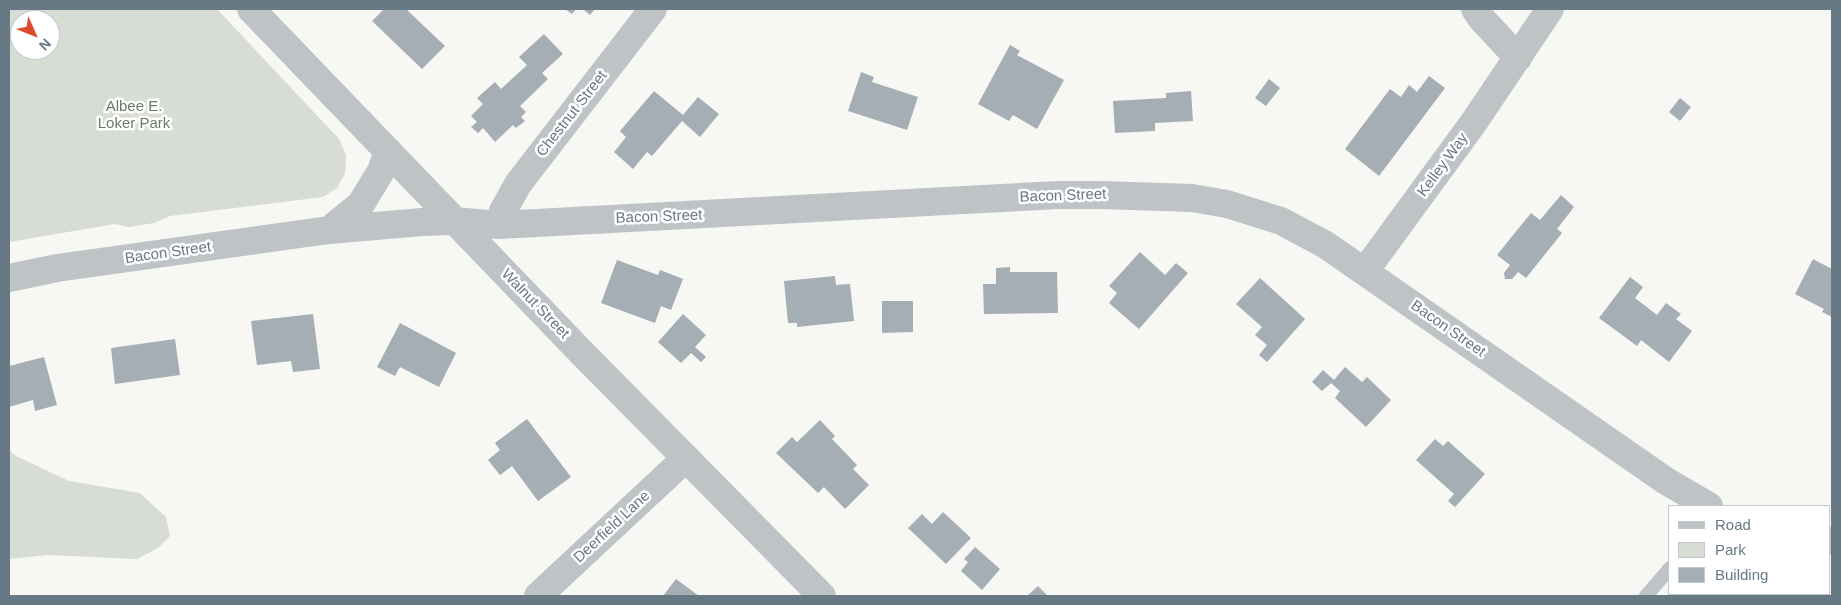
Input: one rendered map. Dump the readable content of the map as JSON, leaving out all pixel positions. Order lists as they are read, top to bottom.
{
  "streets": {
    "street": [
      "Chestnut Street",
      "Kelley Way",
      "Bacon Street",
      "Walnut Street",
      "Deerfield Lane"
    ]
  },
  "crossings": [
    ["Chestnut Street", "Bacon Street"],
    ["Kelley Way", "Bacon Street"],
    ["Bacon Street", "Walnut Street"],
    ["Walnut Street", "Deerfield Lane"]
  ],
  "parks": ["Albee E. Loker Park"],
  "legend": ["Road", "Park", "Building"],
  "north": "bottom right"
}
